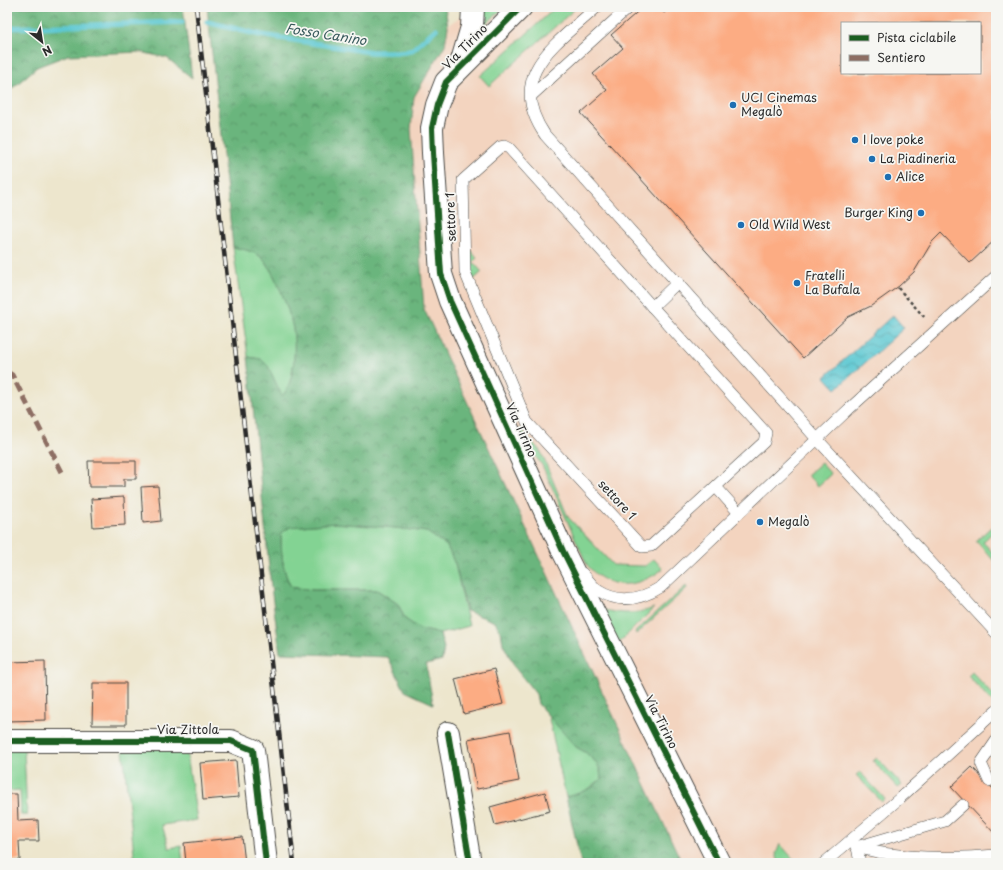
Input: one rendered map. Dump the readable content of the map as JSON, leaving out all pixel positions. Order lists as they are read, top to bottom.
{
  "streets": {
    "street": ["Via Tirino", "Via Zittola"],
    "lane": ["settore 1"]
  },
  "water": ["Fosso Canino"],
  "places": [
    "UCI Cinemas Megalò",
    "I love poke",
    "La Piadineria",
    "Alice",
    "Burger King",
    "Old Wild West",
    "Fratelli La Bufala",
    "Megalò"
  ],
  "legend": ["Pista ciclabile", "Sentiero"],
  "north": "bottom right"
}
